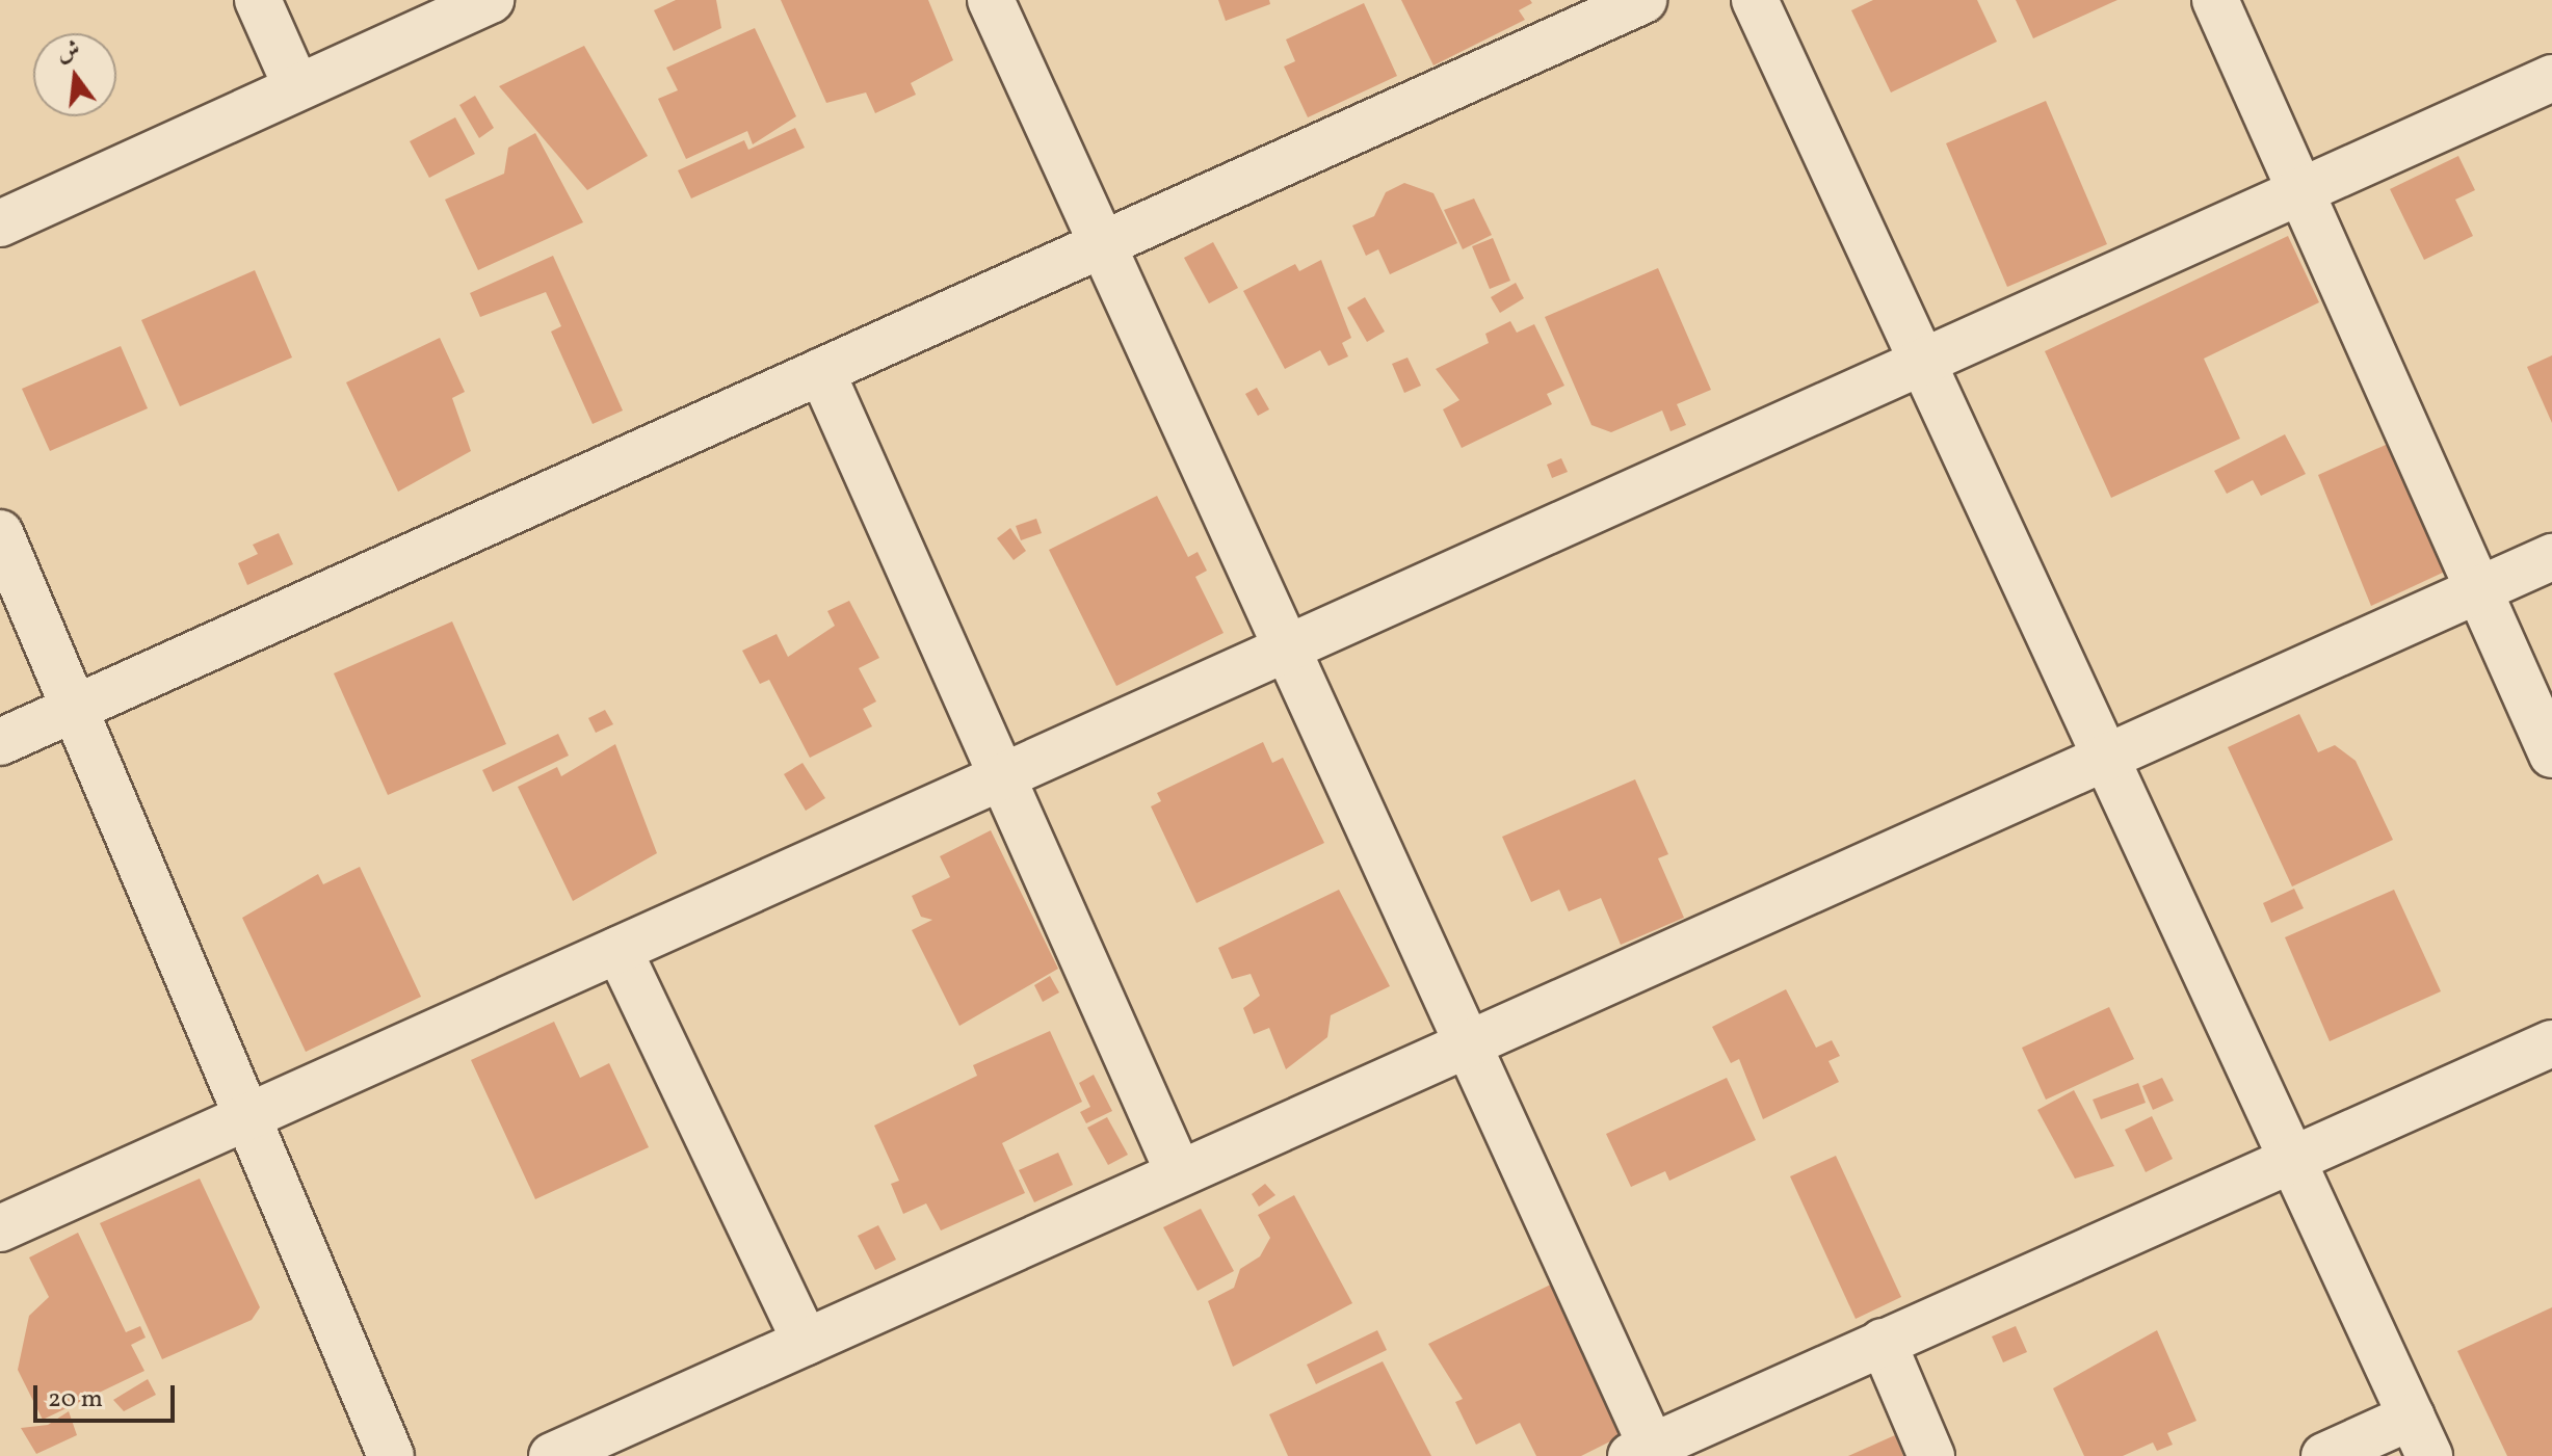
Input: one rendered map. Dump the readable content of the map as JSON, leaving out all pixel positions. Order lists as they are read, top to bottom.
{
  "scale_bar": "20 m",
  "north": "top"
}
